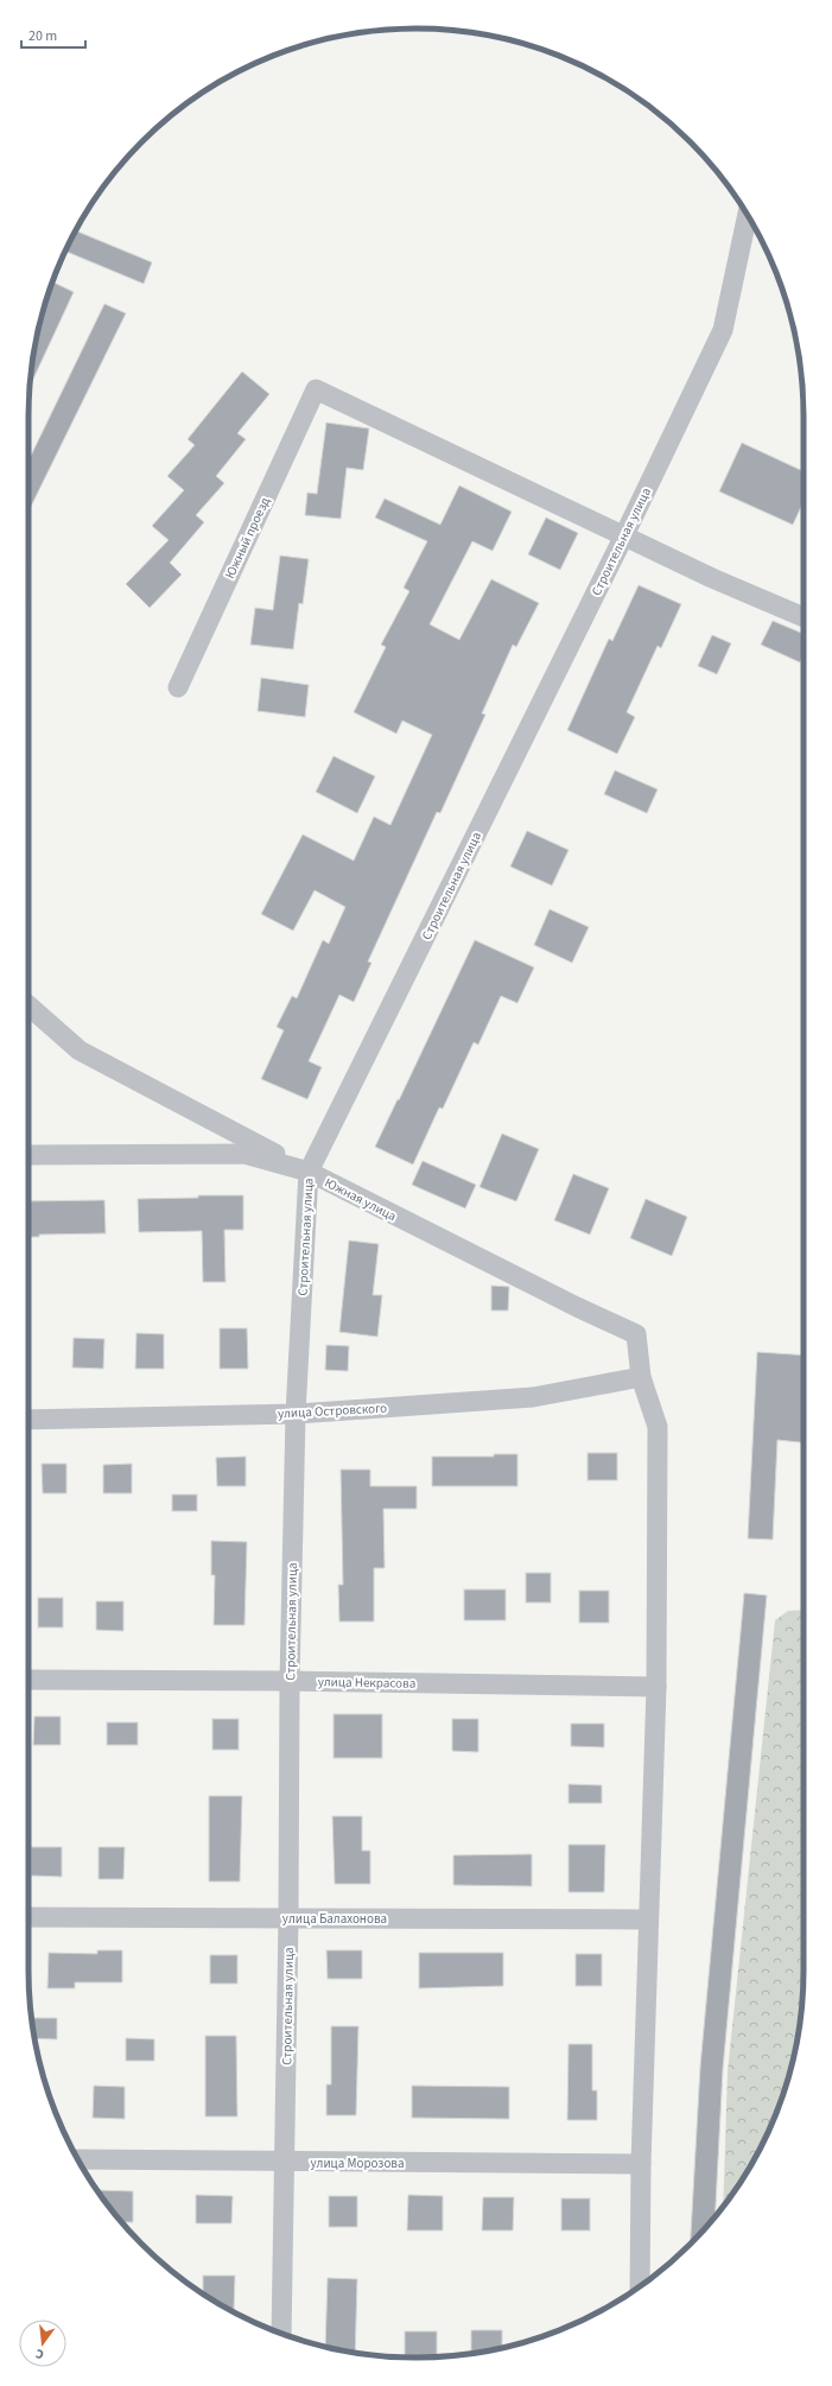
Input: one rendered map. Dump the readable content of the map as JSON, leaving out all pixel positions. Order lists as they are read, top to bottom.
{
  "streets": {
    "street": [
      "Южный проезд",
      "Строительная улица",
      "Южная улица",
      "улица Островского",
      "улица Некрасова",
      "улица Балахонова",
      "улица Морозова"
    ]
  },
  "crossings": [
    ["Южный проезд", "Строительная улица"],
    ["Строительная улица", "Южная улица"],
    ["Строительная улица", "улица Островского"],
    ["Строительная улица", "улица Некрасова"],
    ["Строительная улица", "улица Балахонова"],
    ["Строительная улица", "улица Морозова"],
    ["Южная улица", "улица Островского"]
  ],
  "scale_bar": "20 m",
  "north": "bottom"
}
